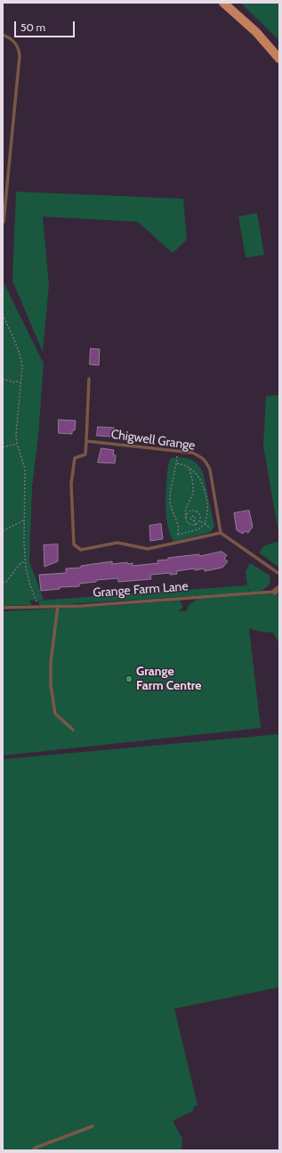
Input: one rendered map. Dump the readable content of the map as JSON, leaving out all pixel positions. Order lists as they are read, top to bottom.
{
  "streets": {
    "lane": ["Chigwell Grange", "Grange Farm Lane"]
  },
  "places": ["Grange Farm Centre"],
  "scale_bar": "50 m"
}
